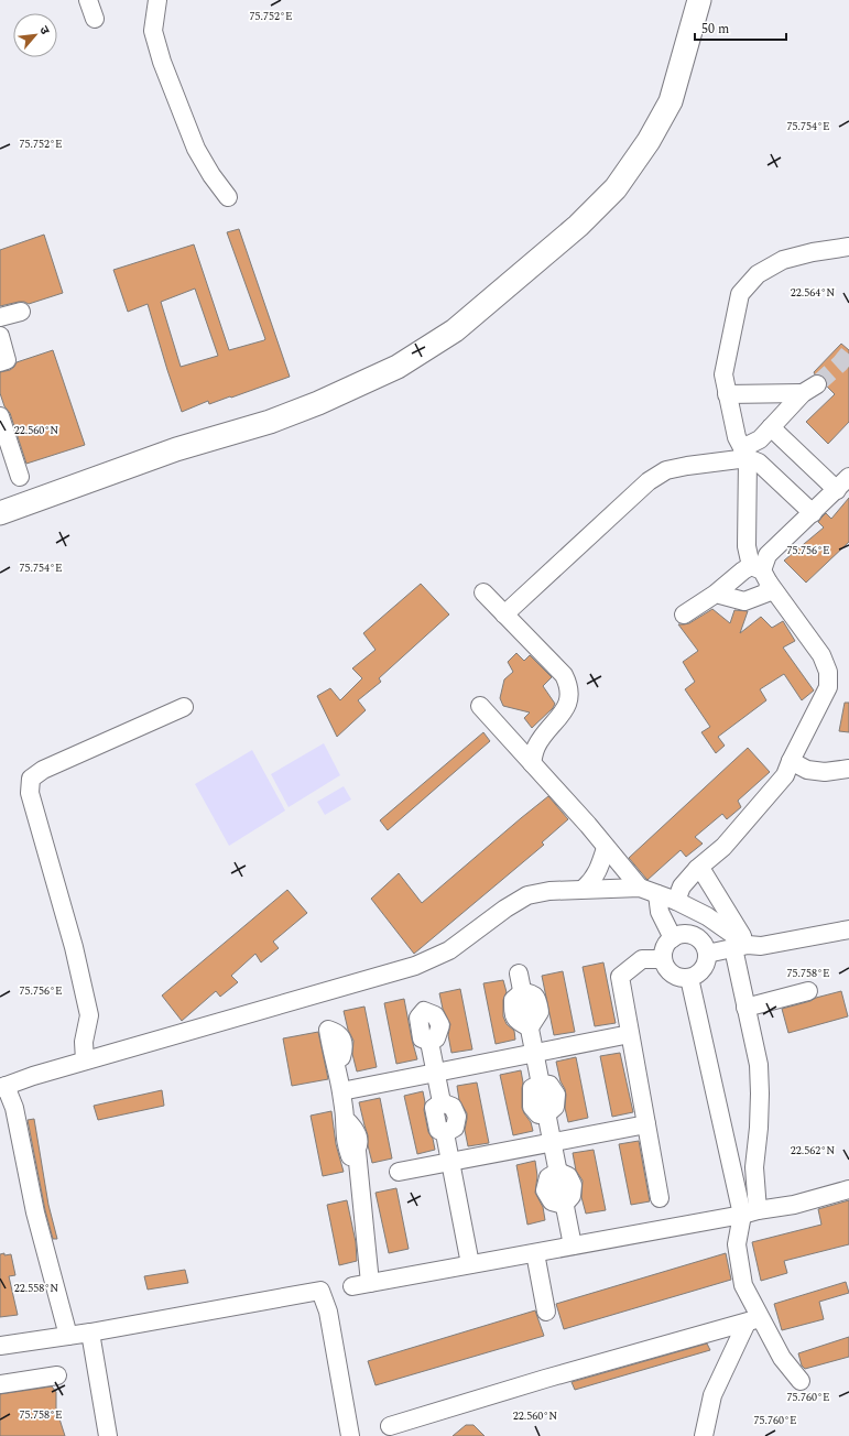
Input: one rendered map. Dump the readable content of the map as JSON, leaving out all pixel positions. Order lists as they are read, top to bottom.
{
  "scale_bar": "50 m",
  "north": "top right",
  "coordinates": [
    "75.752°E",
    "75.754°E",
    "22.564°N",
    "22.560°N",
    "75.756°E",
    "75.758°E",
    "22.562°N",
    "22.558°N",
    "75.760°E"
  ]
}
